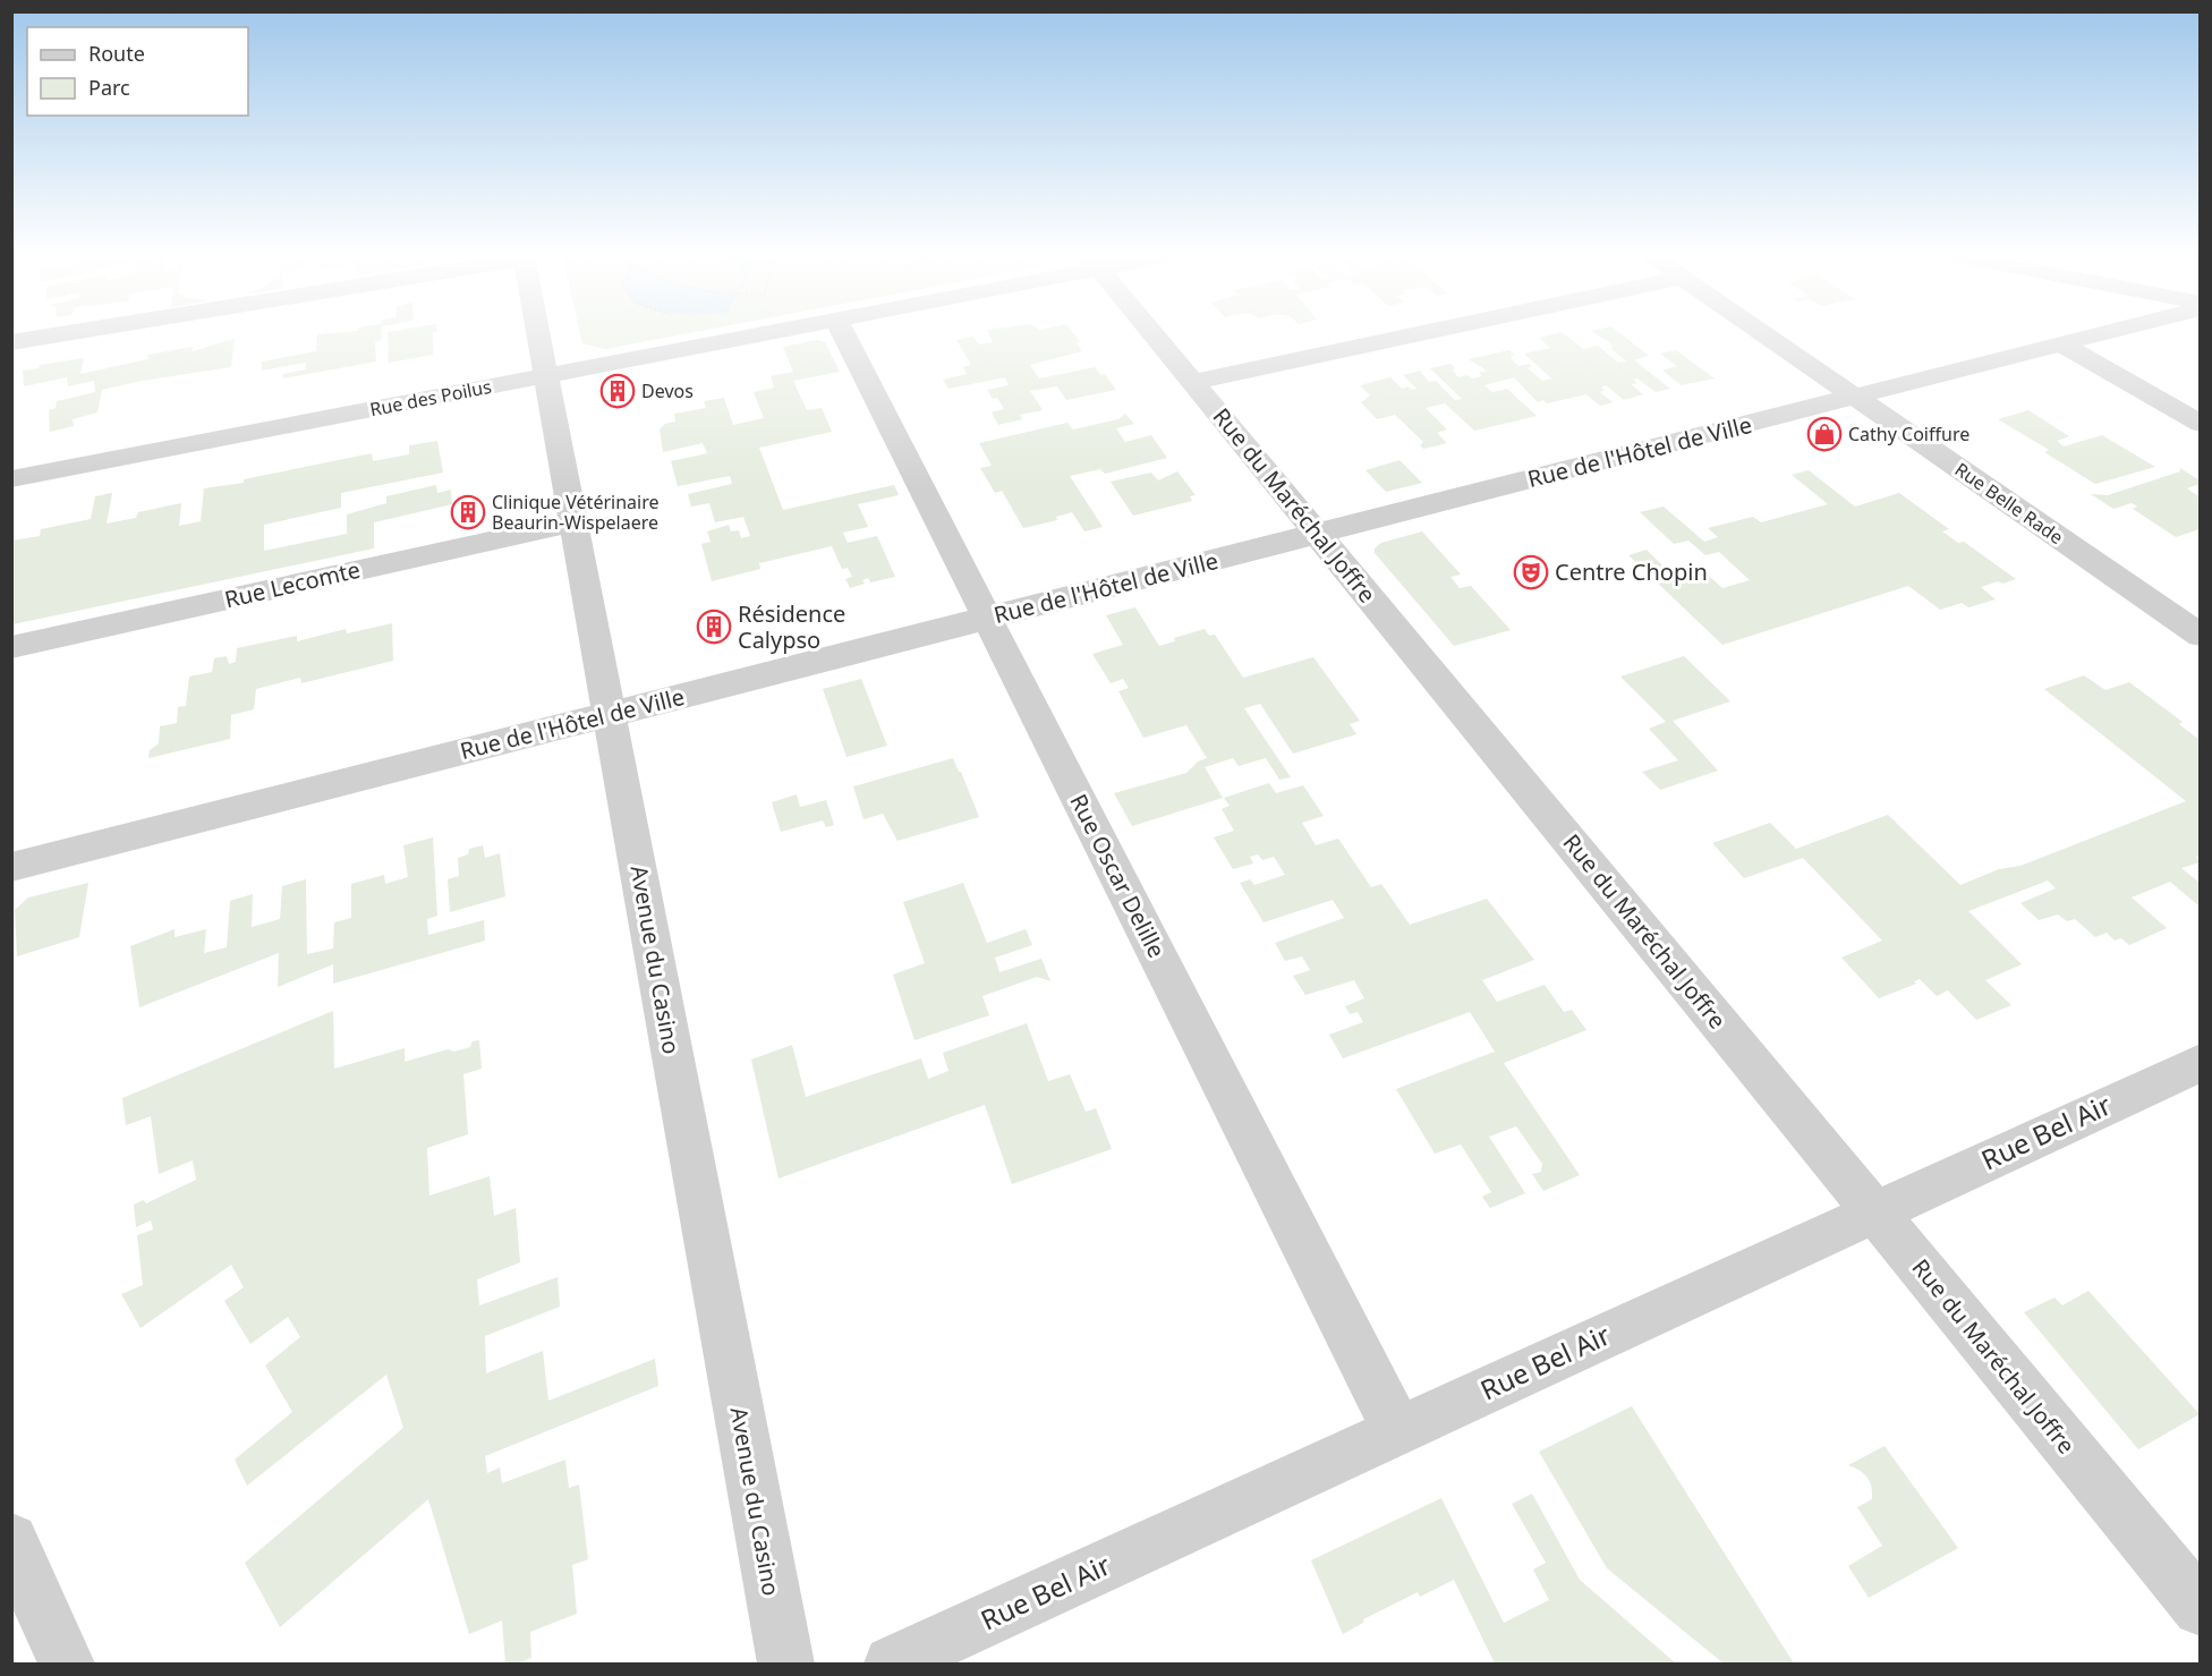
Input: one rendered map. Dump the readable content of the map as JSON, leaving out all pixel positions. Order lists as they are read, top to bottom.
{
  "streets": {
    "street": [
      "Rue des Poilus",
      "Rue de l'Hôtel de Ville",
      "Rue Belle Rade",
      "Rue du Maréchal Joffre",
      "Rue Lecomte",
      "Rue Oscar Delille",
      "Avenue du Casino",
      "Rue Bel Air"
    ]
  },
  "crossings": [
    ["Rue des Poilus", "Avenue du Casino"],
    ["Rue de l'Hôtel de Ville", "Rue Belle Rade"],
    ["Rue de l'Hôtel de Ville", "Rue du Maréchal Joffre"],
    ["Rue de l'Hôtel de Ville", "Rue Oscar Delille"],
    ["Rue de l'Hôtel de Ville", "Avenue du Casino"],
    ["Rue du Maréchal Joffre", "Rue Bel Air"],
    ["Rue Lecomte", "Avenue du Casino"],
    ["Rue Oscar Delille", "Rue Bel Air"]
  ],
  "places": {
    "building": ["Devos", "Clinique Vétérinaire Beaurin-Wispelaere", "Résidence Calypso"],
    "shop": ["Cathy Coiffure"],
    "theatre": ["Centre Chopin"]
  },
  "legend": ["Route", "Parc"]
}
